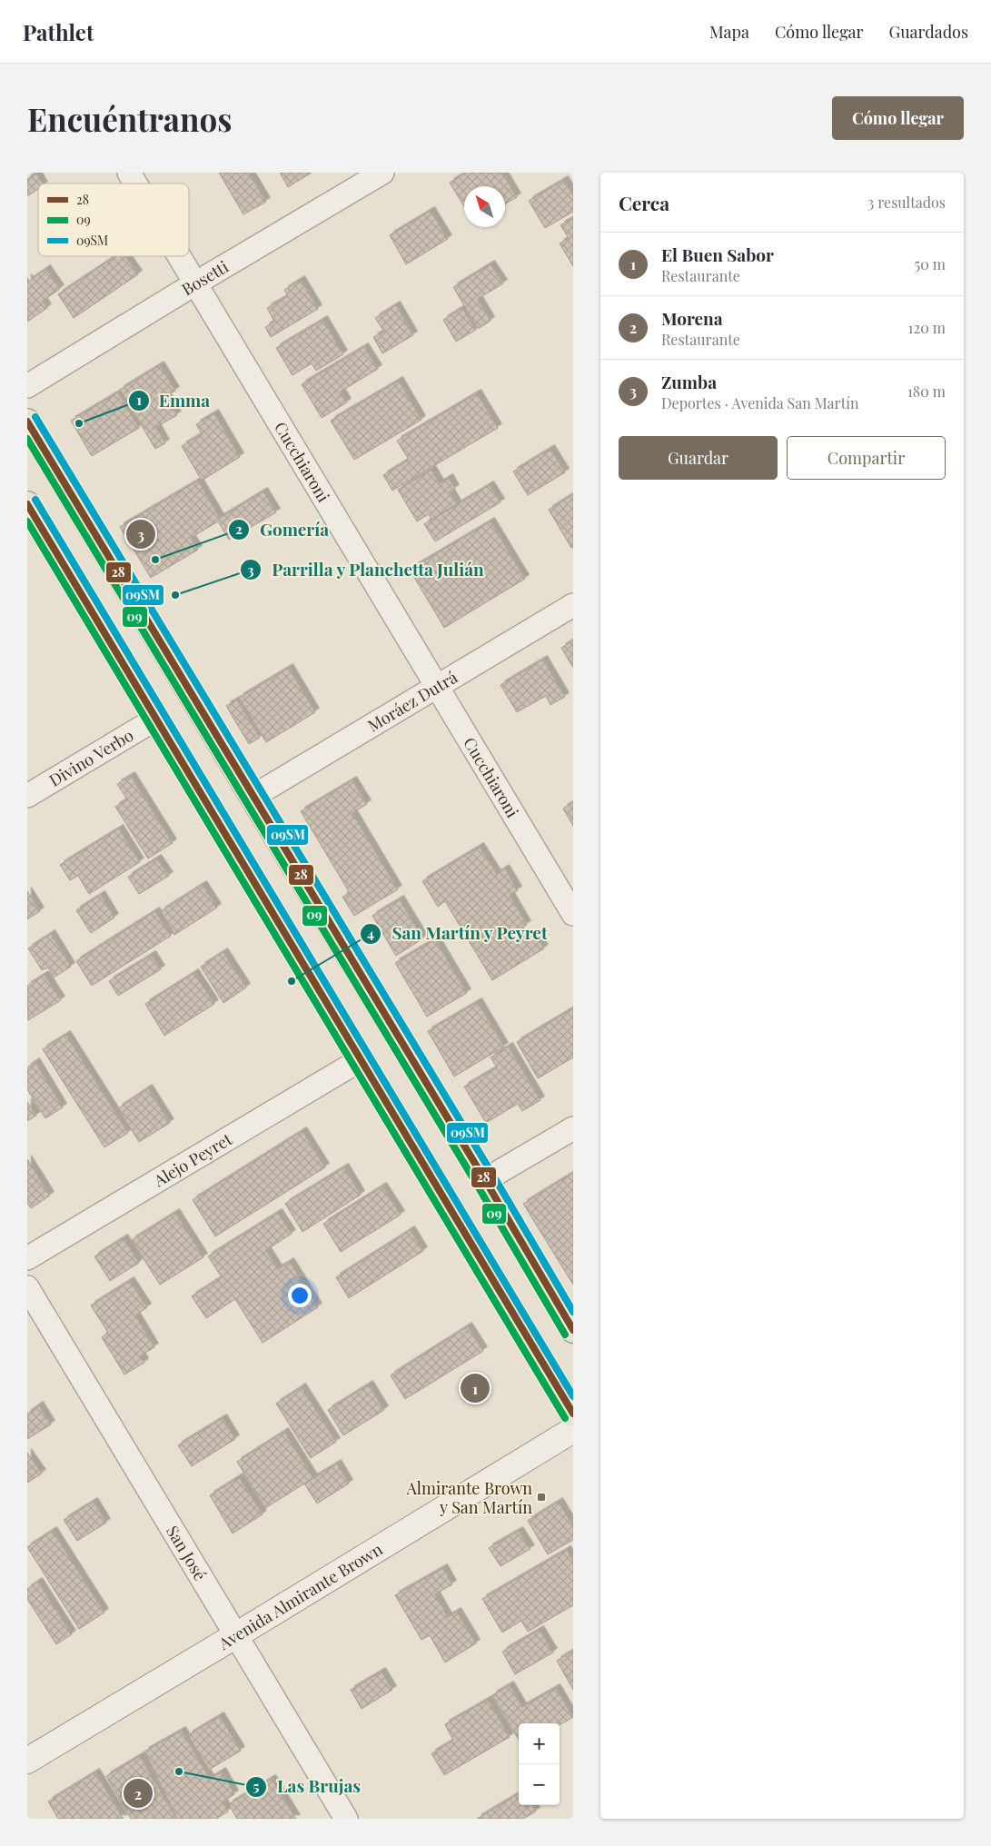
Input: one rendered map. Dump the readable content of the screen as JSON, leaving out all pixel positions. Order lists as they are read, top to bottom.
{
  "streets": {
    "main road": ["Avenida Almirante Brown"],
    "street": [
      "Bosetti",
      "Cucchiaroni",
      "Moráez Dutrá",
      "Divino Verbo",
      "Alejo Peyret",
      "San José"
    ]
  },
  "crossings": [
    ["Bosetti", "Cucchiaroni"],
    ["Cucchiaroni", "Moráez Dutrá"],
    ["San José", "Avenida Almirante Brown"]
  ],
  "places": {
    "other": [
      "Emma",
      "Gomería",
      "Parrilla y Planchetta Julián",
      "San Martín y Peyret",
      "Las Brujas"
    ],
    "transit": ["Almirante Brown y San Martín"]
  },
  "lines": ["transit line 09SM", "transit line 28", "transit line 09"],
  "legend": ["28", "09", "09SM"],
  "north": "top left",
  "page": {
    "header": "Pathlet",
    "nav": ["Mapa", "Cómo llegar", "Guardados"],
    "buttons": [
      "Cómo llegar",
      ["Guardar", "Compartir"]
    ],
    "title": "Encuéntranos",
    "heading": ["Cerca", "3 resultados"],
    "list": [
      {
        "mark": "1",
        "name": "El Buen Sabor",
        "note": "Restaurante",
        "value": "50 m"
      },
      {
        "mark": "2",
        "name": "Morena",
        "note": "Restaurante",
        "value": "120 m"
      },
      {
        "mark": "3",
        "name": "Zumba",
        "note": "Deportes · Avenida San Martín",
        "value": "180 m"
      }
    ],
    "pins": ["3", "1", "2"],
    "map_buttons": ["+", "−"]
  }
}
